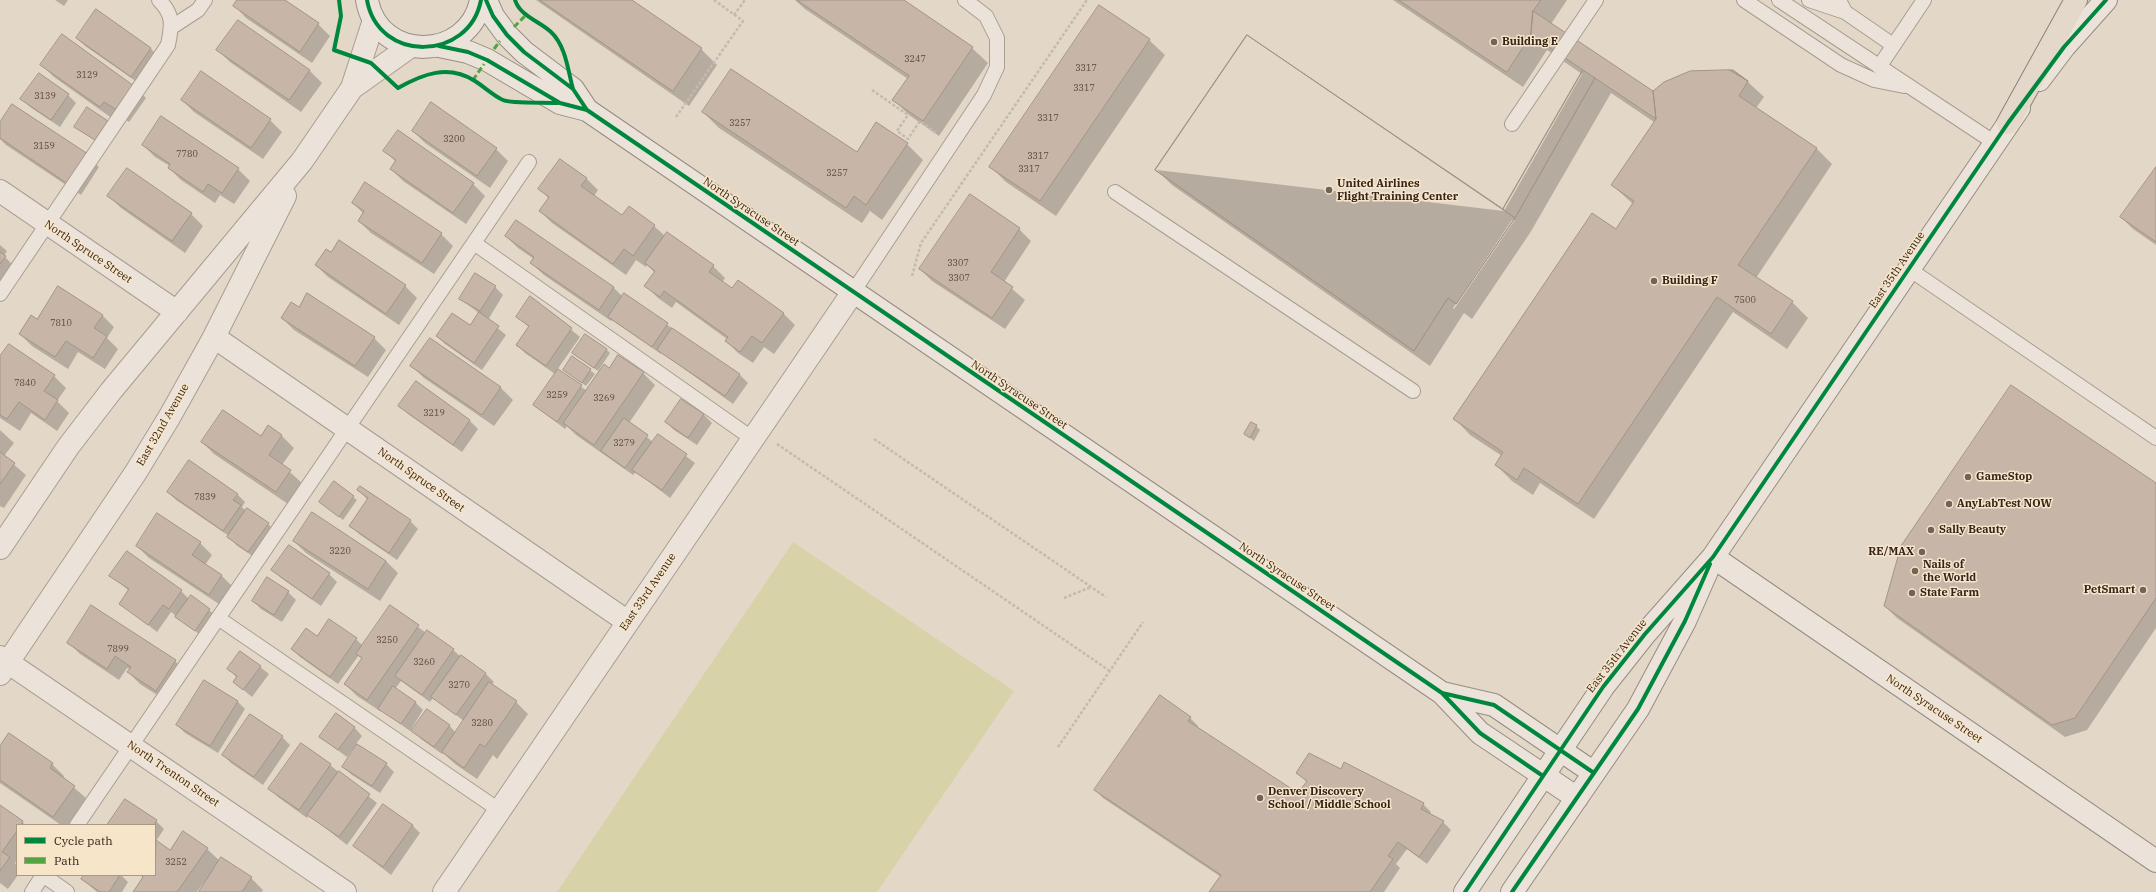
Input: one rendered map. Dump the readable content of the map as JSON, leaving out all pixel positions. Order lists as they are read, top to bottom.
{
  "streets": {
    "street": [
      "North Syracuse Street",
      "North Spruce Street",
      "East 35th Avenue",
      "East 32nd Avenue",
      "East 33rd Avenue",
      "North Trenton Street"
    ]
  },
  "crossings": [
    ["North Syracuse Street", "East 35th Avenue"],
    ["North Syracuse Street", "East 33rd Avenue"],
    ["North Spruce Street", "East 32nd Avenue"],
    ["North Spruce Street", "East 33rd Avenue"],
    ["East 32nd Avenue", "North Trenton Street"]
  ],
  "places": [
    "Building E",
    "United Airlines Flight Training Center",
    "Building F",
    "GameStop",
    "AnyLabTest NOW",
    "Sally Beauty",
    "RE/MAX",
    "Nails of the World",
    "PetSmart",
    "State Farm",
    "Denver Discovery School / Middle School"
  ],
  "house_numbers": [
    "3247",
    "3317",
    "3129",
    "3317",
    "3139",
    "3317",
    "3257",
    "3200",
    "3159",
    "7780",
    "3317",
    "3317",
    "3257",
    "3307",
    "3307",
    "7500",
    "7810",
    "7840",
    "3259",
    "3269",
    "3219",
    "3279",
    "7839",
    "3220",
    "3250",
    "7899",
    "3260",
    "3270",
    "3280",
    "3252"
  ],
  "legend": ["Cycle path", "Path"]
}
